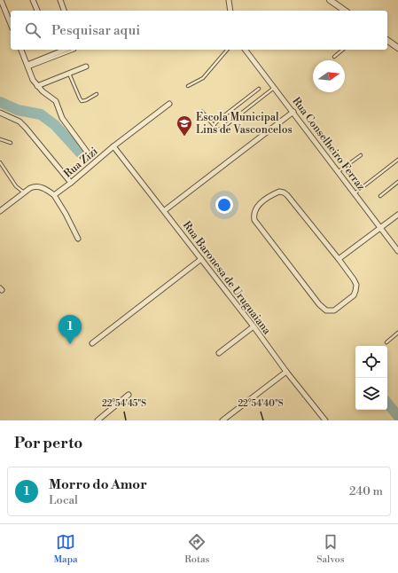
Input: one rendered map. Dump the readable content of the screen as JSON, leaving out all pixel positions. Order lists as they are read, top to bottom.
{
  "streets": {
    "street": ["Rua Conselheiro Ferraz", "Rua Zizi", "Rua Baronesa de Uruguaiana"]
  },
  "crossings": [
    ["Rua Zizi", "Rua Baronesa de Uruguaiana"]
  ],
  "places": {
    "school or university": ["Escola Municipal Lins de Vasconcelos"]
  },
  "north": "right",
  "page": {
    "search": "Pesquisar aqui",
    "pins": "1",
    "heading": "Por perto",
    "list": [
      {
        "mark": "1",
        "name": "Morro do Amor",
        "note": "Local",
        "value": "240 m"
      }
    ],
    "nav": ["Mapa", "Rotas", "Salvos"]
  },
  "coordinates": ["22°54'45\"S", "22°54'40\"S"]
}
